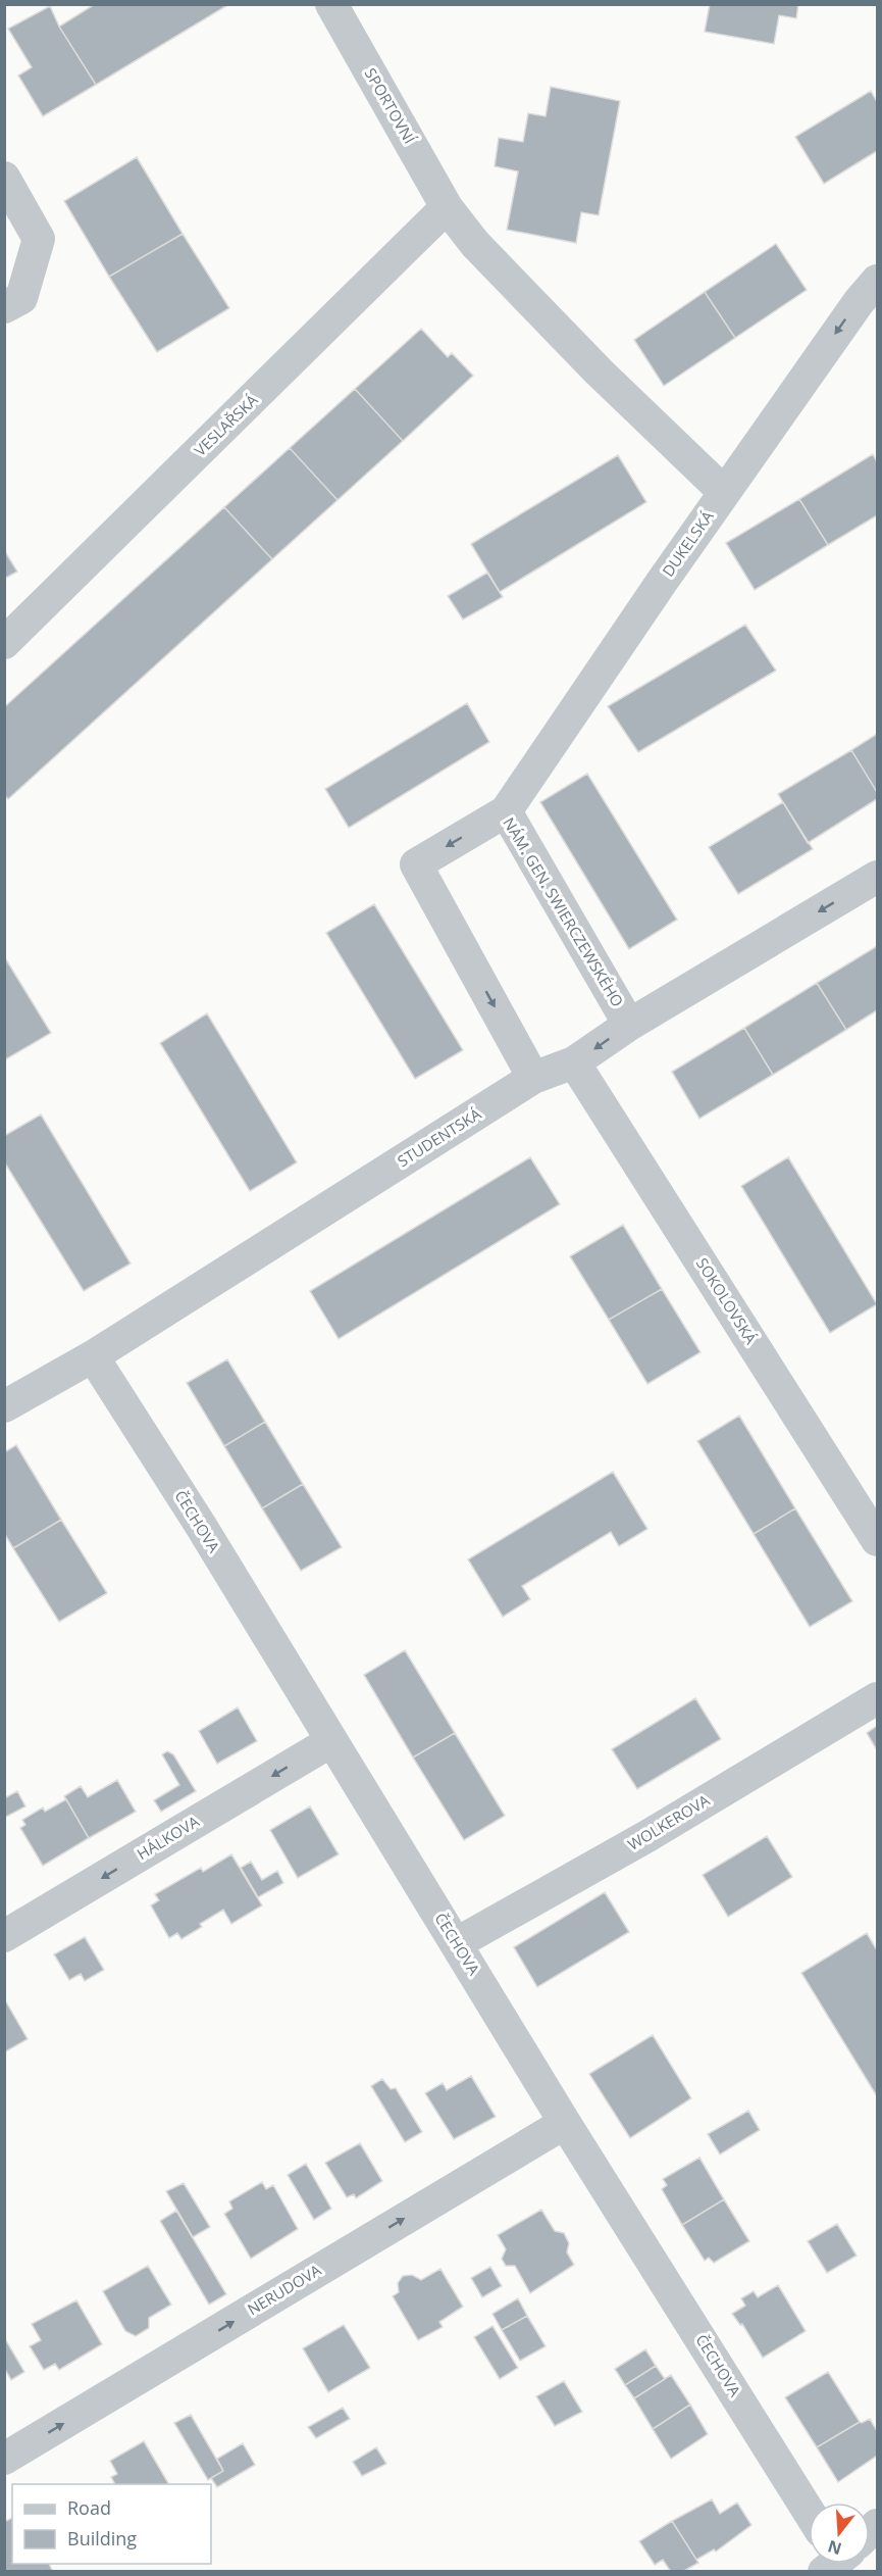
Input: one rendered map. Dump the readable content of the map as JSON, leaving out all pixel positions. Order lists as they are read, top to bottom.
{
  "streets": {
    "street": [
      "SPORTOVNÍ",
      "VESLAŘSKÁ",
      "DUKELSKÁ",
      "NÁM. GEN. SWIERCZEWSKÉHO",
      "STUDENTSKÁ",
      "SOKOLOVSKÁ",
      "ČECHOVA",
      "WOLKEROVA",
      "HÁLKOVA",
      "NERUDOVA"
    ]
  },
  "crossings": [
    ["SPORTOVNÍ", "VESLAŘSKÁ"],
    ["SPORTOVNÍ", "DUKELSKÁ"],
    ["DUKELSKÁ", "NÁM. GEN. SWIERCZEWSKÉHO"],
    ["NÁM. GEN. SWIERCZEWSKÉHO", "STUDENTSKÁ"],
    ["STUDENTSKÁ", "SOKOLOVSKÁ"],
    ["STUDENTSKÁ", "ČECHOVA"],
    ["ČECHOVA", "WOLKEROVA"],
    ["ČECHOVA", "HÁLKOVA"],
    ["ČECHOVA", "NERUDOVA"]
  ],
  "one_way": ["DUKELSKÁ", "HÁLKOVA", "NERUDOVA"],
  "legend": ["Road", "Building"],
  "north": "bottom"
}
